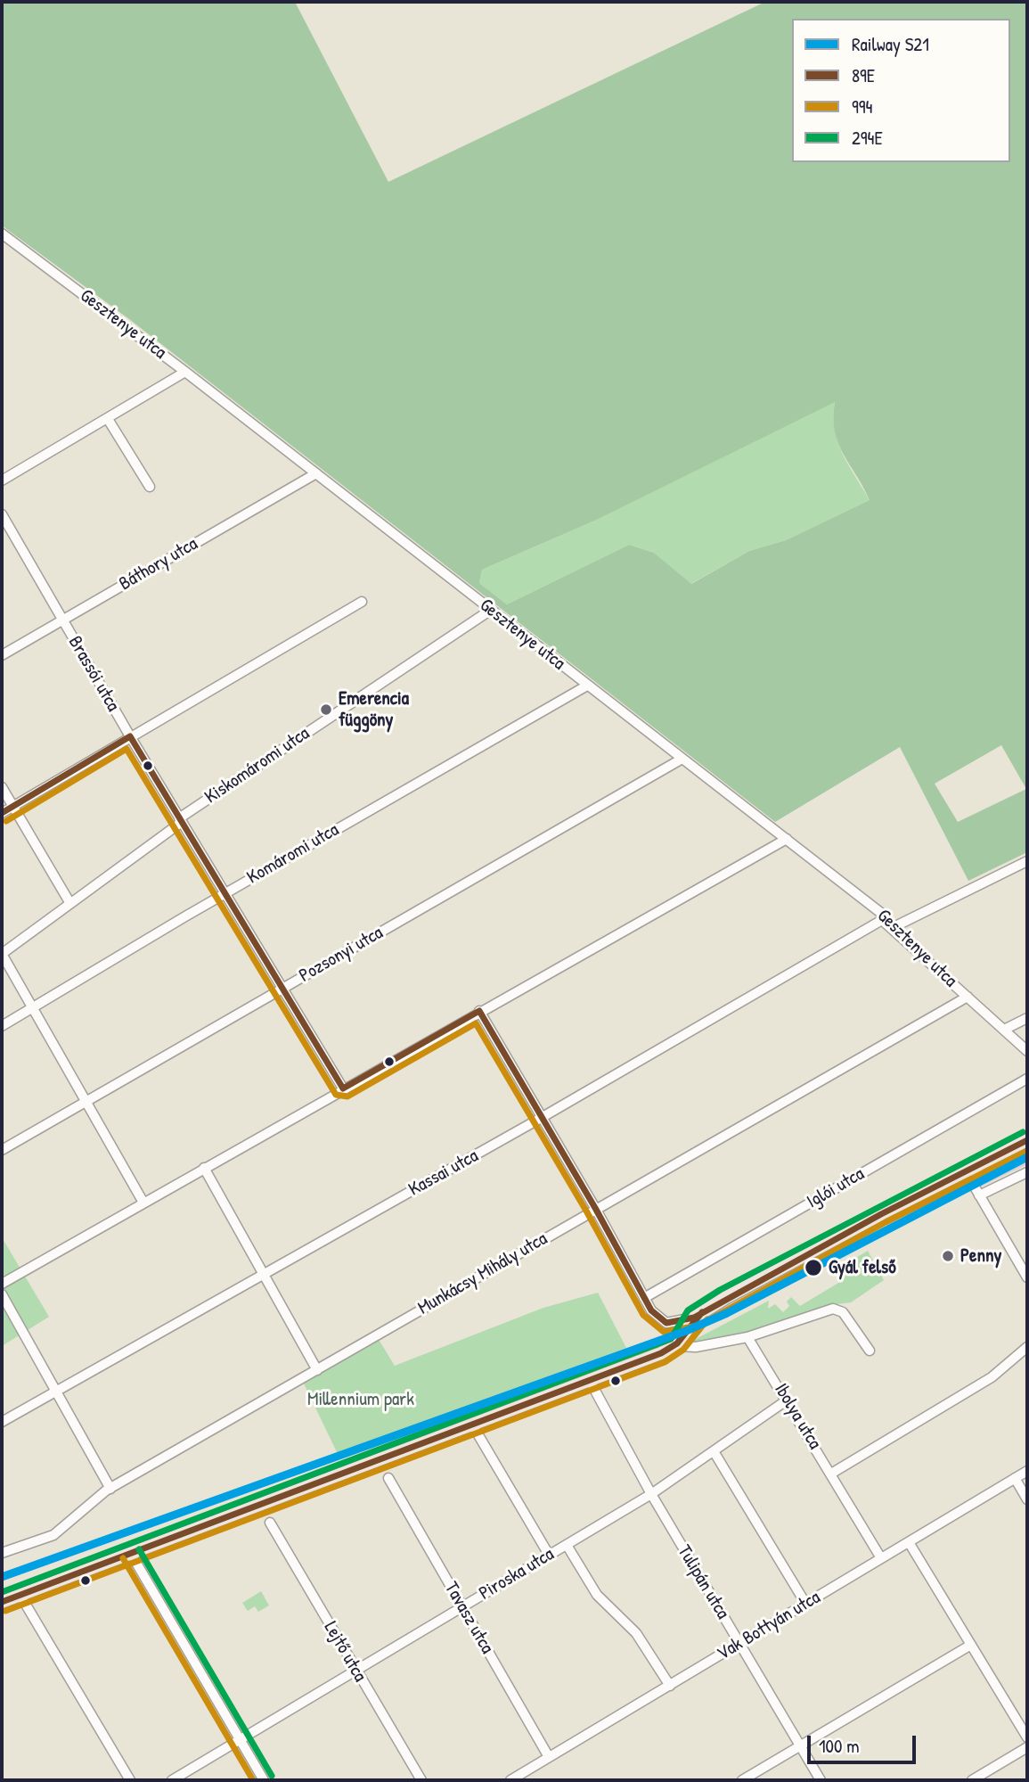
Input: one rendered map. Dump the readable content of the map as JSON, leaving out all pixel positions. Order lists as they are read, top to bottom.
{
  "streets": {
    "street": [
      "Gesztenye utca",
      "Báthory utca",
      "Brassói utca",
      "Kiskomáromi utca",
      "Komáromi utca",
      "Pozsonyi utca",
      "Kassai utca",
      "Iglói utca",
      "Munkácsy Mihály utca",
      "Ibolya utca",
      "Piroska utca",
      "Tulipán utca",
      "Tavasz utca",
      "Vak Bottyán utca",
      "Lejtő utca"
    ]
  },
  "crossings": [
    ["Gesztenye utca", "Báthory utca"],
    ["Gesztenye utca", "Kiskomáromi utca"],
    ["Gesztenye utca", "Komáromi utca"],
    ["Gesztenye utca", "Pozsonyi utca"],
    ["Gesztenye utca", "Kassai utca"],
    ["Gesztenye utca", "Munkácsy Mihály utca"],
    ["Báthory utca", "Brassói utca"],
    ["Brassói utca", "Kiskomáromi utca"],
    ["Brassói utca", "Komáromi utca"],
    ["Brassói utca", "Pozsonyi utca"],
    ["Ibolya utca", "Piroska utca"],
    ["Ibolya utca", "Vak Bottyán utca"],
    ["Piroska utca", "Tulipán utca"],
    ["Piroska utca", "Tavasz utca"],
    ["Piroska utca", "Lejtő utca"],
    ["Tulipán utca", "Vak Bottyán utca"],
    ["Tavasz utca", "Vak Bottyán utca"]
  ],
  "parks": ["Millennium park"],
  "places": ["Emerencia függöny", "Penny", "Gyál felső"],
  "lines": [
    "transit line 89E",
    "transit line 994",
    "transit line 294E",
    "rail line S21"
  ],
  "legend": [
    "Railway S21",
    "89E",
    "994",
    "294E"
  ],
  "scale_bar": "100 m"
}
